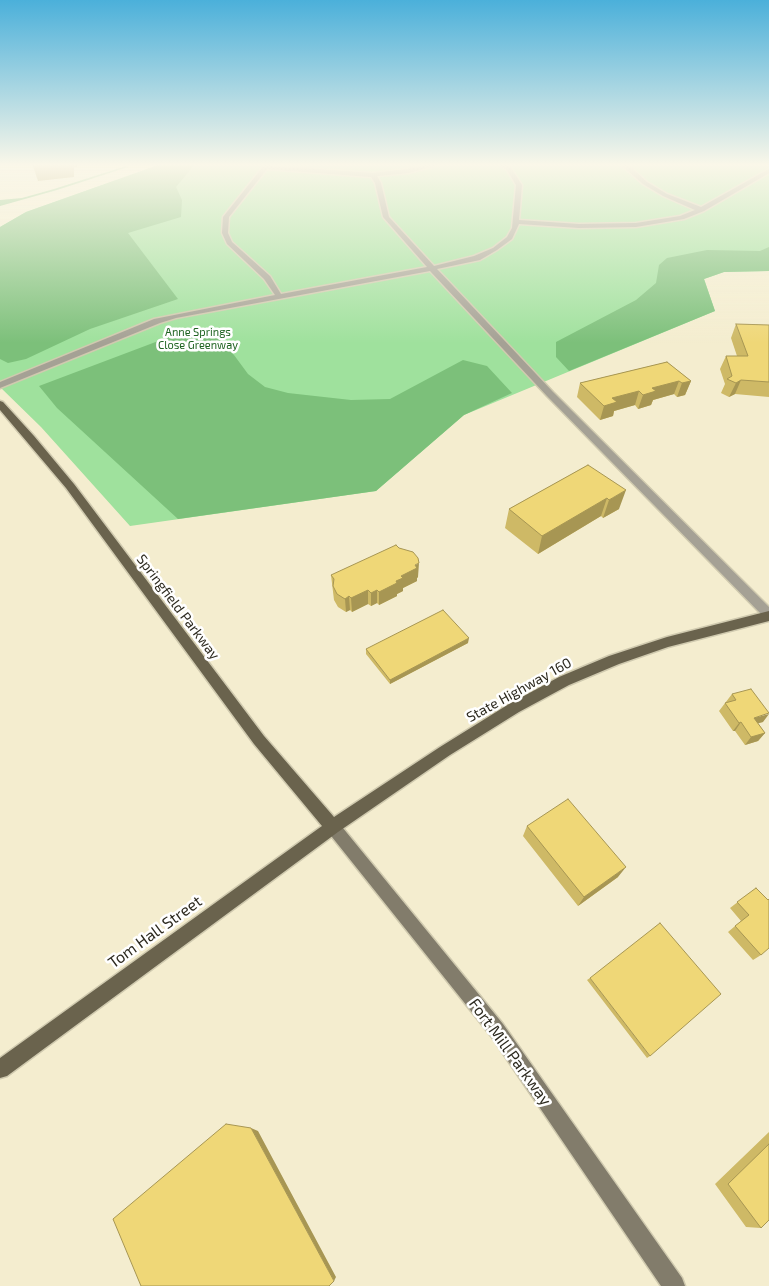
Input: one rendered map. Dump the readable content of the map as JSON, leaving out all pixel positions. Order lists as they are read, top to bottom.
{
  "streets": {
    "main road": [
      "Springfield Parkway",
      "State Highway 160",
      "Tom Hall Street",
      "Fort Mill Parkway"
    ]
  },
  "crossings": [
    ["Springfield Parkway", "State Highway 160"],
    ["Springfield Parkway", "Tom Hall Street"],
    ["Springfield Parkway", "Fort Mill Parkway"],
    ["State Highway 160", "Tom Hall Street"],
    ["State Highway 160", "Fort Mill Parkway"],
    ["Tom Hall Street", "Fort Mill Parkway"]
  ],
  "parks": ["Anne Springs Close Greenway"]
}
